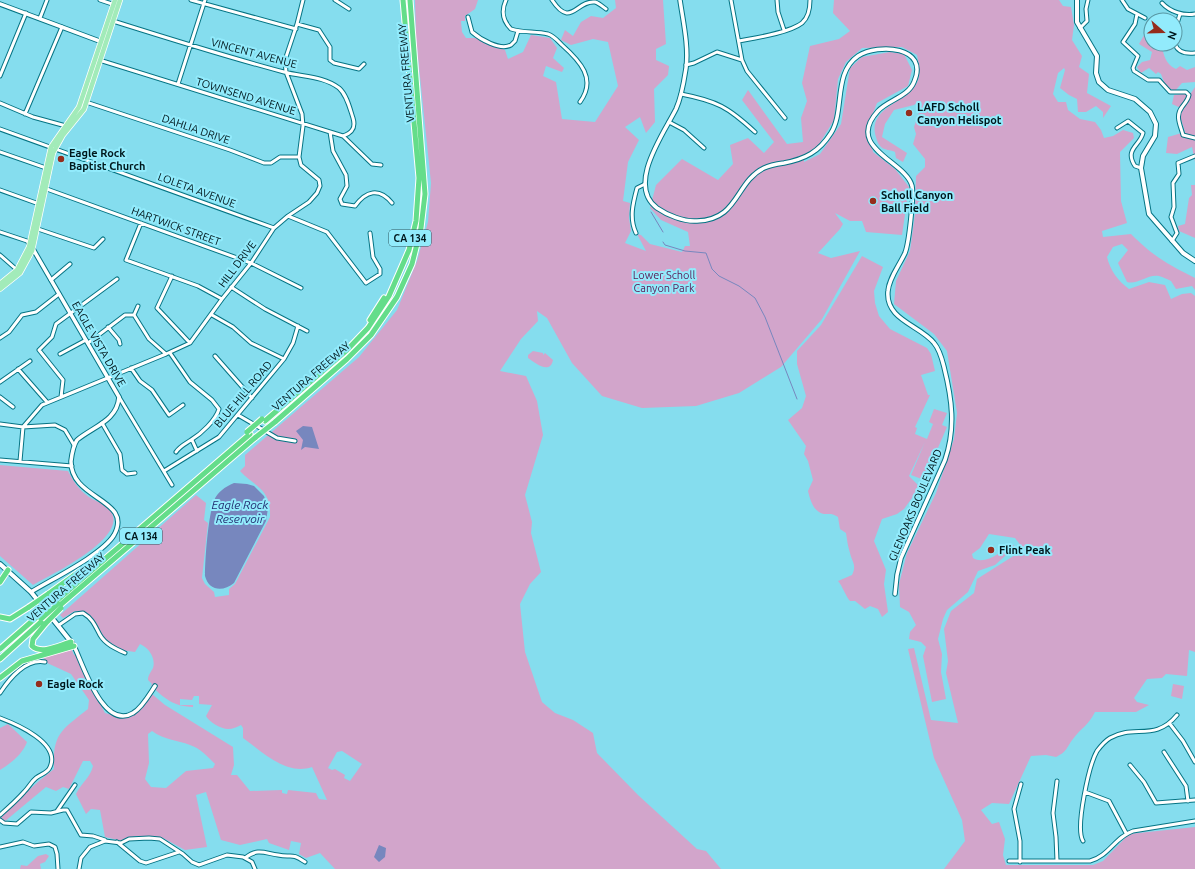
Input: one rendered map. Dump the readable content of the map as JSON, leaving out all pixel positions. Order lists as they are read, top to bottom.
{
  "streets": {
    "highway": ["VENTURA FREEWAY", "CA 134"],
    "street": [
      "VINCENT AVENUE",
      "TOWNSEND AVENUE",
      "DAHLIA DRIVE",
      "LOLETA AVENUE",
      "HARTWICK STREET",
      "HILL DRIVE",
      "EAGLE VISTA DRIVE",
      "BLUE HILL ROAD",
      "GLENOAKS BOULEVARD"
    ]
  },
  "crossings": [
    ["VINCENT AVENUE", "TOWNSEND AVENUE"],
    ["DAHLIA DRIVE", "HILL DRIVE"],
    ["LOLETA AVENUE", "HILL DRIVE"],
    ["HARTWICK STREET", "HILL DRIVE"],
    ["HILL DRIVE", "EAGLE VISTA DRIVE"]
  ],
  "water": ["Eagle Rock Reservoir"],
  "parks": ["Lower Scholl Canyon Park"],
  "places": [
    "LAFD Scholl Canyon Helispot",
    "Eagle Rock Baptist Church",
    "Scholl Canyon Ball Field",
    "Flint Peak",
    "Eagle Rock"
  ],
  "north": "right"
}
